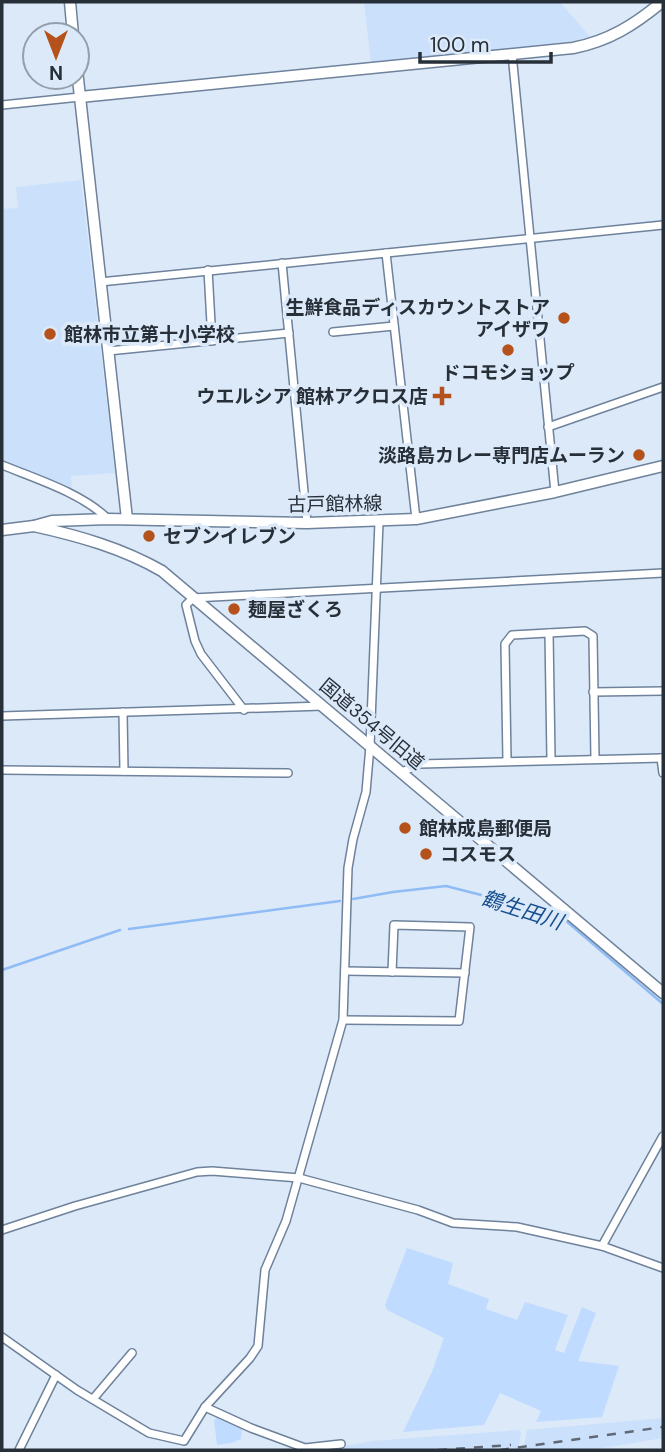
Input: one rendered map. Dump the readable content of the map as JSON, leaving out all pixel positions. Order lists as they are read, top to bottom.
{
  "streets": {
    "street": ["古戸館林線", "国道354号旧道"]
  },
  "crossings": [
    ["古戸館林線", "国道354号旧道"]
  ],
  "water": ["鶴生田川"],
  "places": {
    "other": [
      "生鮮食品ディスカウントストア アイザワ",
      "館林市立第十小学校",
      "ドコモショップ",
      "淡路島カレー専門店ムーラン",
      "セブンイレブン",
      "麺屋ざくろ",
      "館林成島郵便局",
      "コスモス"
    ],
    "health": ["ウエルシア 館林アクロス店"]
  },
  "scale_bar": "100 m",
  "north": "bottom"
}
